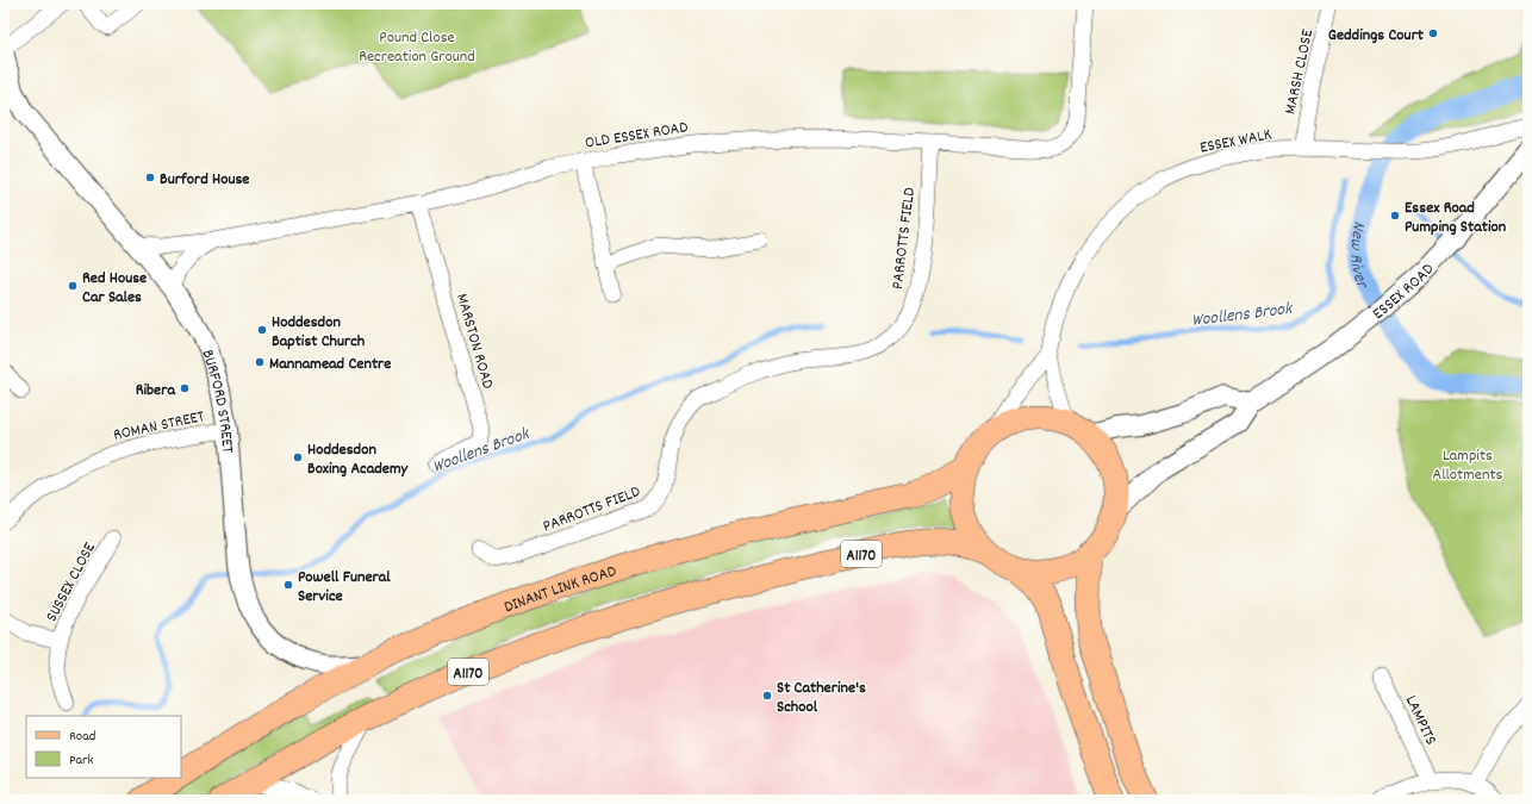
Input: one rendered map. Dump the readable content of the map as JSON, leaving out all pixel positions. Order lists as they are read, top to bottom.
{
  "streets": {
    "main road": ["A1170", "DINANT LINK ROAD"],
    "street": [
      "MARSH CLOSE",
      "OLD ESSEX ROAD",
      "ESSEX WALK",
      "PARROTTS FIELD",
      "ESSEX ROAD",
      "MARSTON ROAD",
      "BURFORD STREET",
      "ROMAN STREET",
      "SUSSEX CLOSE",
      "LAMPITS"
    ]
  },
  "crossings": [
    ["MARSH CLOSE", "ESSEX WALK"],
    ["OLD ESSEX ROAD", "PARROTTS FIELD"],
    ["OLD ESSEX ROAD", "MARSTON ROAD"],
    ["OLD ESSEX ROAD", "BURFORD STREET"],
    ["ESSEX WALK", "ESSEX ROAD"],
    ["ESSEX WALK", "A1170"],
    ["ESSEX WALK", "DINANT LINK ROAD"],
    ["ESSEX ROAD", "A1170"],
    ["ESSEX ROAD", "DINANT LINK ROAD"],
    ["BURFORD STREET", "ROMAN STREET"],
    ["BURFORD STREET", "DINANT LINK ROAD"],
    ["A1170", "DINANT LINK ROAD"]
  ],
  "water": ["New River", "Woollens Brook"],
  "parks": ["Pound Close Recreation Ground", "Lampits Allotments"],
  "places": [
    "Geddings Court",
    "Burford House",
    "Essex Road Pumping Station",
    "Red House Car Sales",
    "Hoddesdon Baptist Church",
    "Mannamead Centre",
    "Ribera",
    "Hoddesdon Boxing Academy",
    "Powell Funeral Service",
    "St Catherine's School"
  ],
  "legend": ["Road", "Park"]
}
